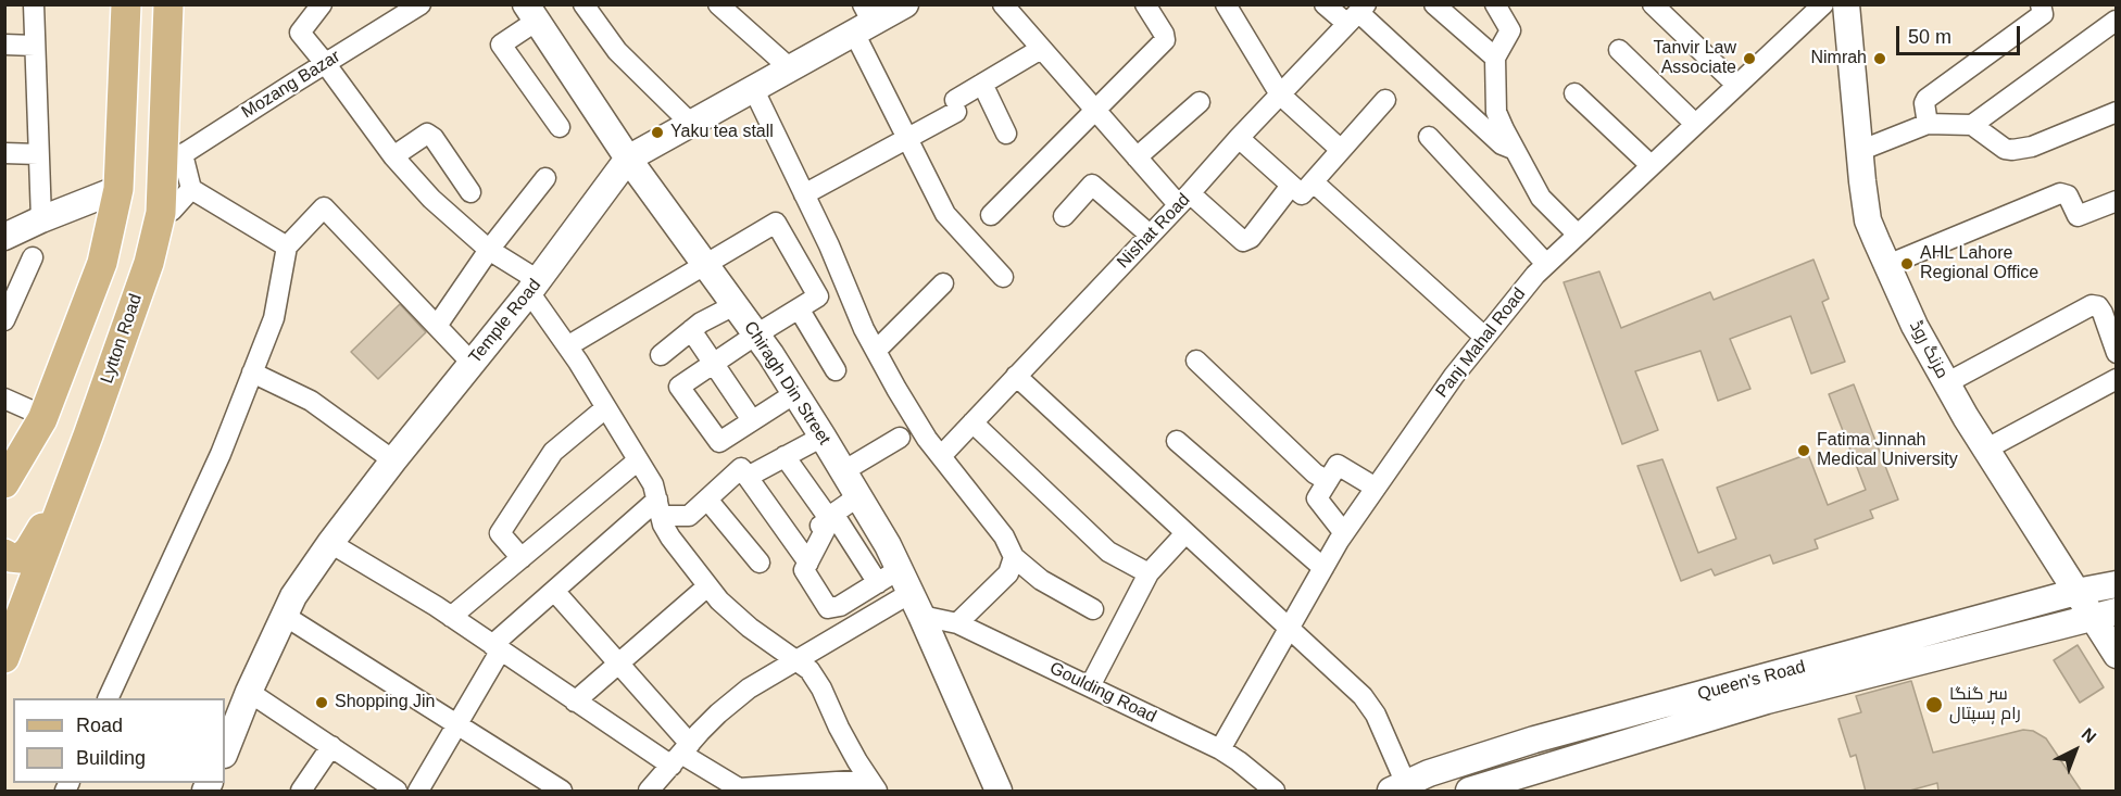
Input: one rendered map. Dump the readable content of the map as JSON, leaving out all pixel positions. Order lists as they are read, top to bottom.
{
  "streets": {
    "main road": [
      "Temple Road",
      "Lytton Road",
      "مزنگ روڈ",
      "Chiragh Din Street",
      "Queen's Road"
    ],
    "street": [
      "Mozang Bazar",
      "Nishat Road",
      "Panj Mahal Road",
      "Goulding Road"
    ]
  },
  "crossings": [
    ["Mozang Bazar", "Lytton Road"],
    ["Temple Road", "Chiragh Din Street"],
    ["Panj Mahal Road", "Goulding Road"],
    ["مزنگ روڈ", "Queen's Road"],
    ["Chiragh Din Street", "Goulding Road"]
  ],
  "places": [
    "Tanvir Law Associate",
    "Nimrah",
    "Yaku tea stall",
    "AHL Lahore Regional Office",
    "Fatima Jinnah Medical University",
    "Shopping Jin",
    "سر گنگا رام ہسپتال"
  ],
  "legend": ["Road", "Building"],
  "scale_bar": "50 m",
  "north": "top right"
}
